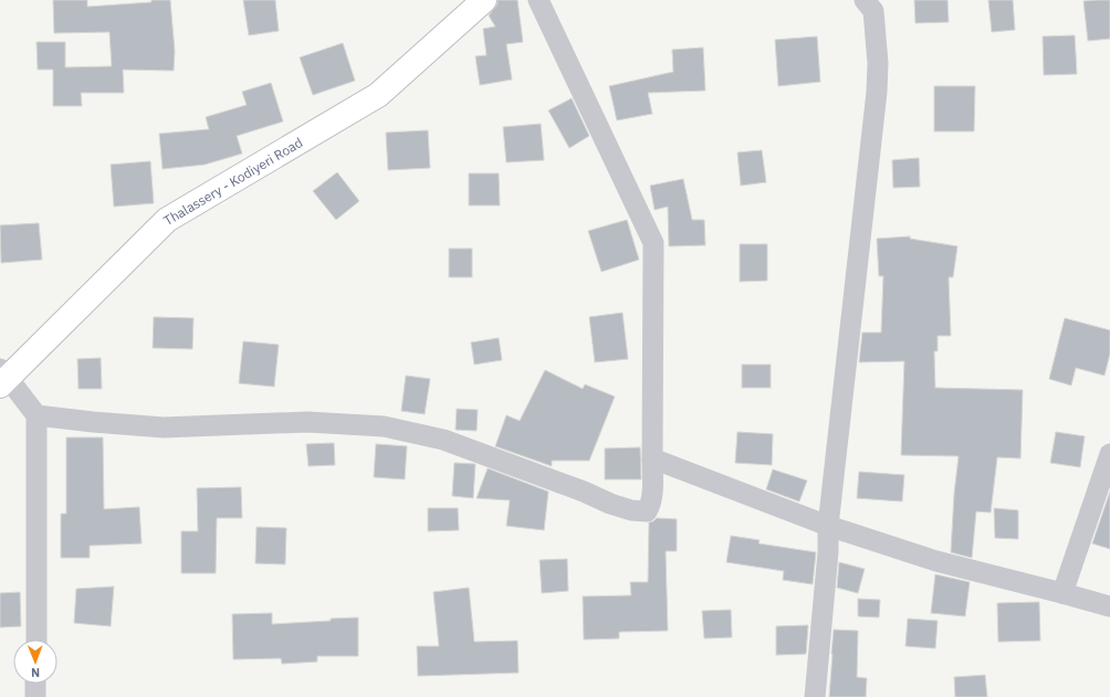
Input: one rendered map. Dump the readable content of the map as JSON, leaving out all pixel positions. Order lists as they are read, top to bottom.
{
  "streets": {
    "main road": ["Thalassery - Kodiyeri Road"]
  },
  "north": "bottom"
}
